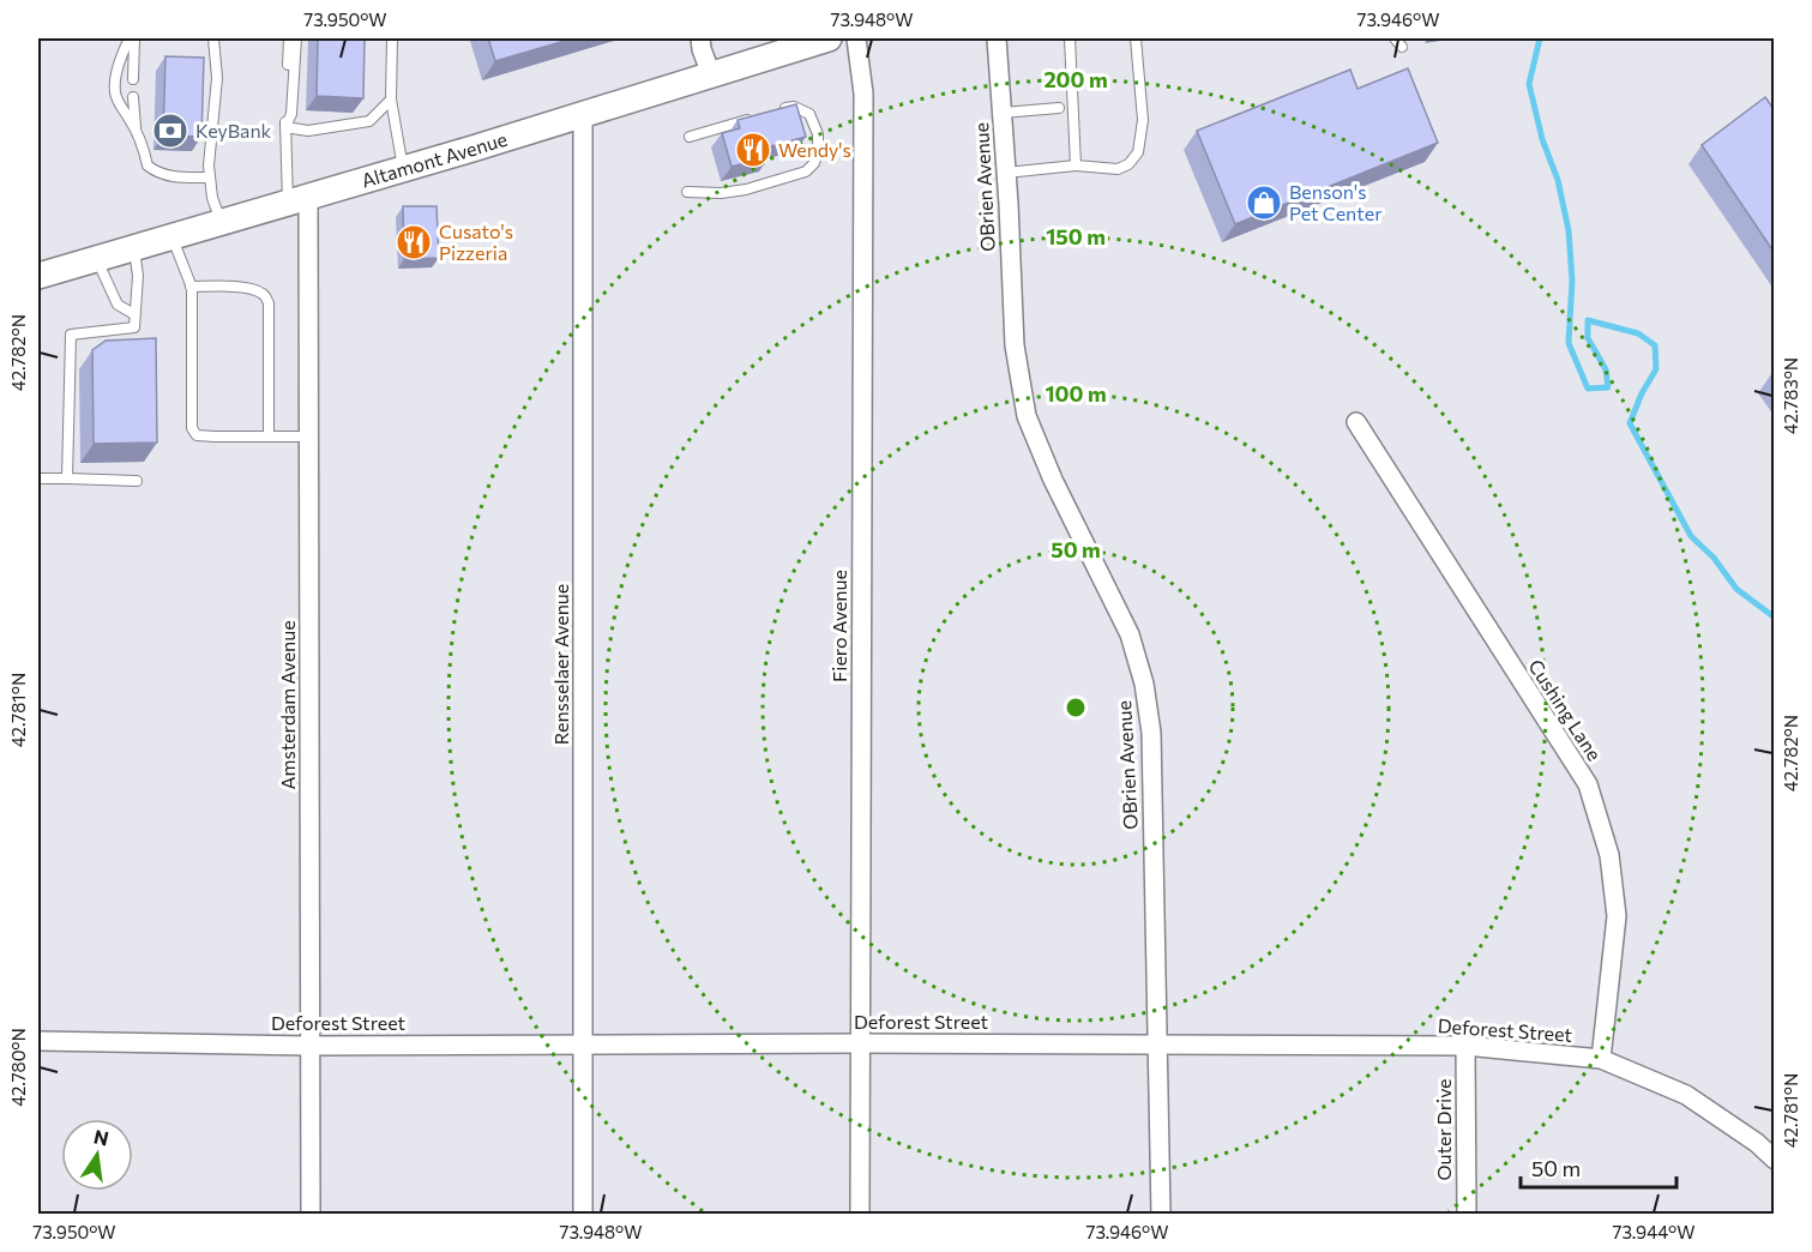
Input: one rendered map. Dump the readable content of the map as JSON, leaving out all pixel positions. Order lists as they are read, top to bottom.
{
  "streets": {
    "main road": ["Altamont Avenue"],
    "street": [
      "OBrien Avenue",
      "Fiero Avenue",
      "Rensselaer Avenue",
      "Amsterdam Avenue",
      "Cushing Lane",
      "Deforest Street",
      "Outer Drive"
    ]
  },
  "crossings": [
    ["Altamont Avenue", "Rensselaer Avenue"],
    ["Altamont Avenue", "Amsterdam Avenue"],
    ["OBrien Avenue", "Deforest Street"],
    ["Fiero Avenue", "Deforest Street"],
    ["Rensselaer Avenue", "Deforest Street"],
    ["Amsterdam Avenue", "Deforest Street"],
    ["Cushing Lane", "Deforest Street"],
    ["Deforest Street", "Outer Drive"]
  ],
  "places": {
    "bank": ["KeyBank"],
    "restaurant": ["Wendy's", "Cusato's Pizzeria"],
    "shop": ["Benson's Pet Center"]
  },
  "scale_bar": "50 m",
  "north": "top",
  "coordinates": [
    "73.950°W",
    "73.948°W",
    "73.946°W",
    "42.782°N",
    "42.783°N",
    "42.781°N",
    "42.780°N",
    "73.944°W"
  ],
  "rings": [
    "200 m",
    "150 m",
    "100 m",
    "50 m"
  ]
}
